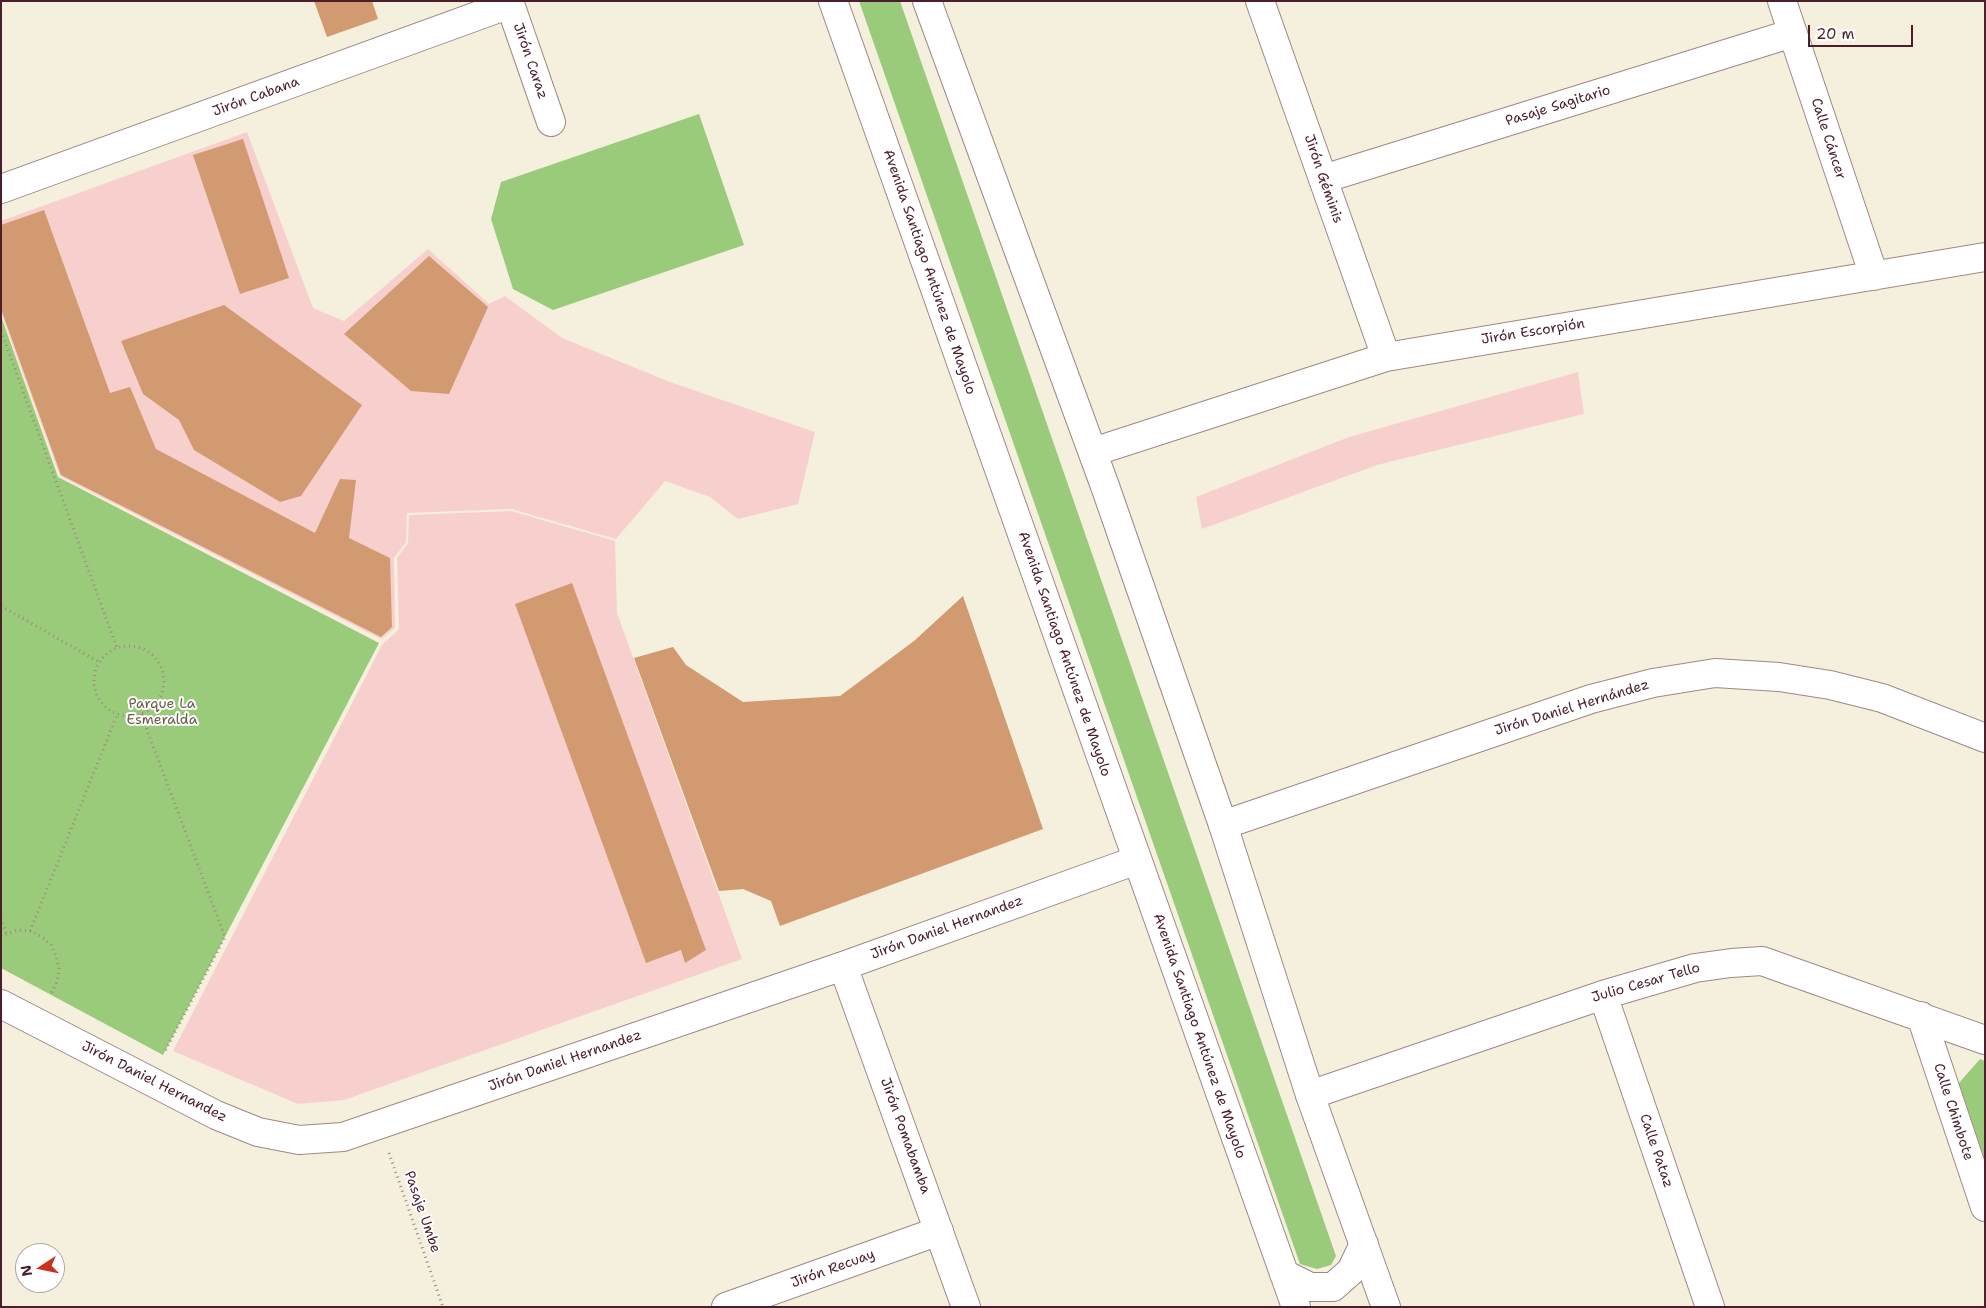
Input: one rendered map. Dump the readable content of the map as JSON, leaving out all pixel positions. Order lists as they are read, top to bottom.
{
  "streets": {
    "street": [
      "Jirón Caraz",
      "Jirón Cabana",
      "Pasaje Sagitario",
      "Calle Cáncer",
      "Jirón Géminis",
      "Avenida Santiago Antúnez de Mayolo",
      "Jirón Escorpión",
      "Jirón Daniel Hernández",
      "Jirón Daniel Hernandez",
      "Julio Cesar Tello",
      "Calle Chimbote",
      "Jirón Pomabamba",
      "Calle Pataz",
      "Jirón Recuay"
    ],
    "path": ["Pasaje Umbe"]
  },
  "crossings": [
    ["Jirón Caraz", "Jirón Cabana"],
    ["Pasaje Sagitario", "Calle Cáncer"],
    ["Pasaje Sagitario", "Jirón Géminis"],
    ["Calle Cáncer", "Jirón Escorpión"],
    ["Jirón Géminis", "Jirón Escorpión"],
    ["Avenida Santiago Antúnez de Mayolo", "Jirón Daniel Hernandez"],
    ["Jirón Daniel Hernandez", "Jirón Pomabamba"],
    ["Jirón Daniel Hernandez", "Pasaje Umbe"],
    ["Julio Cesar Tello", "Calle Chimbote"],
    ["Julio Cesar Tello", "Calle Pataz"],
    ["Jirón Pomabamba", "Jirón Recuay"]
  ],
  "parks": ["Parque La Esmeralda"],
  "scale_bar": "20 m",
  "north": "left"
}
